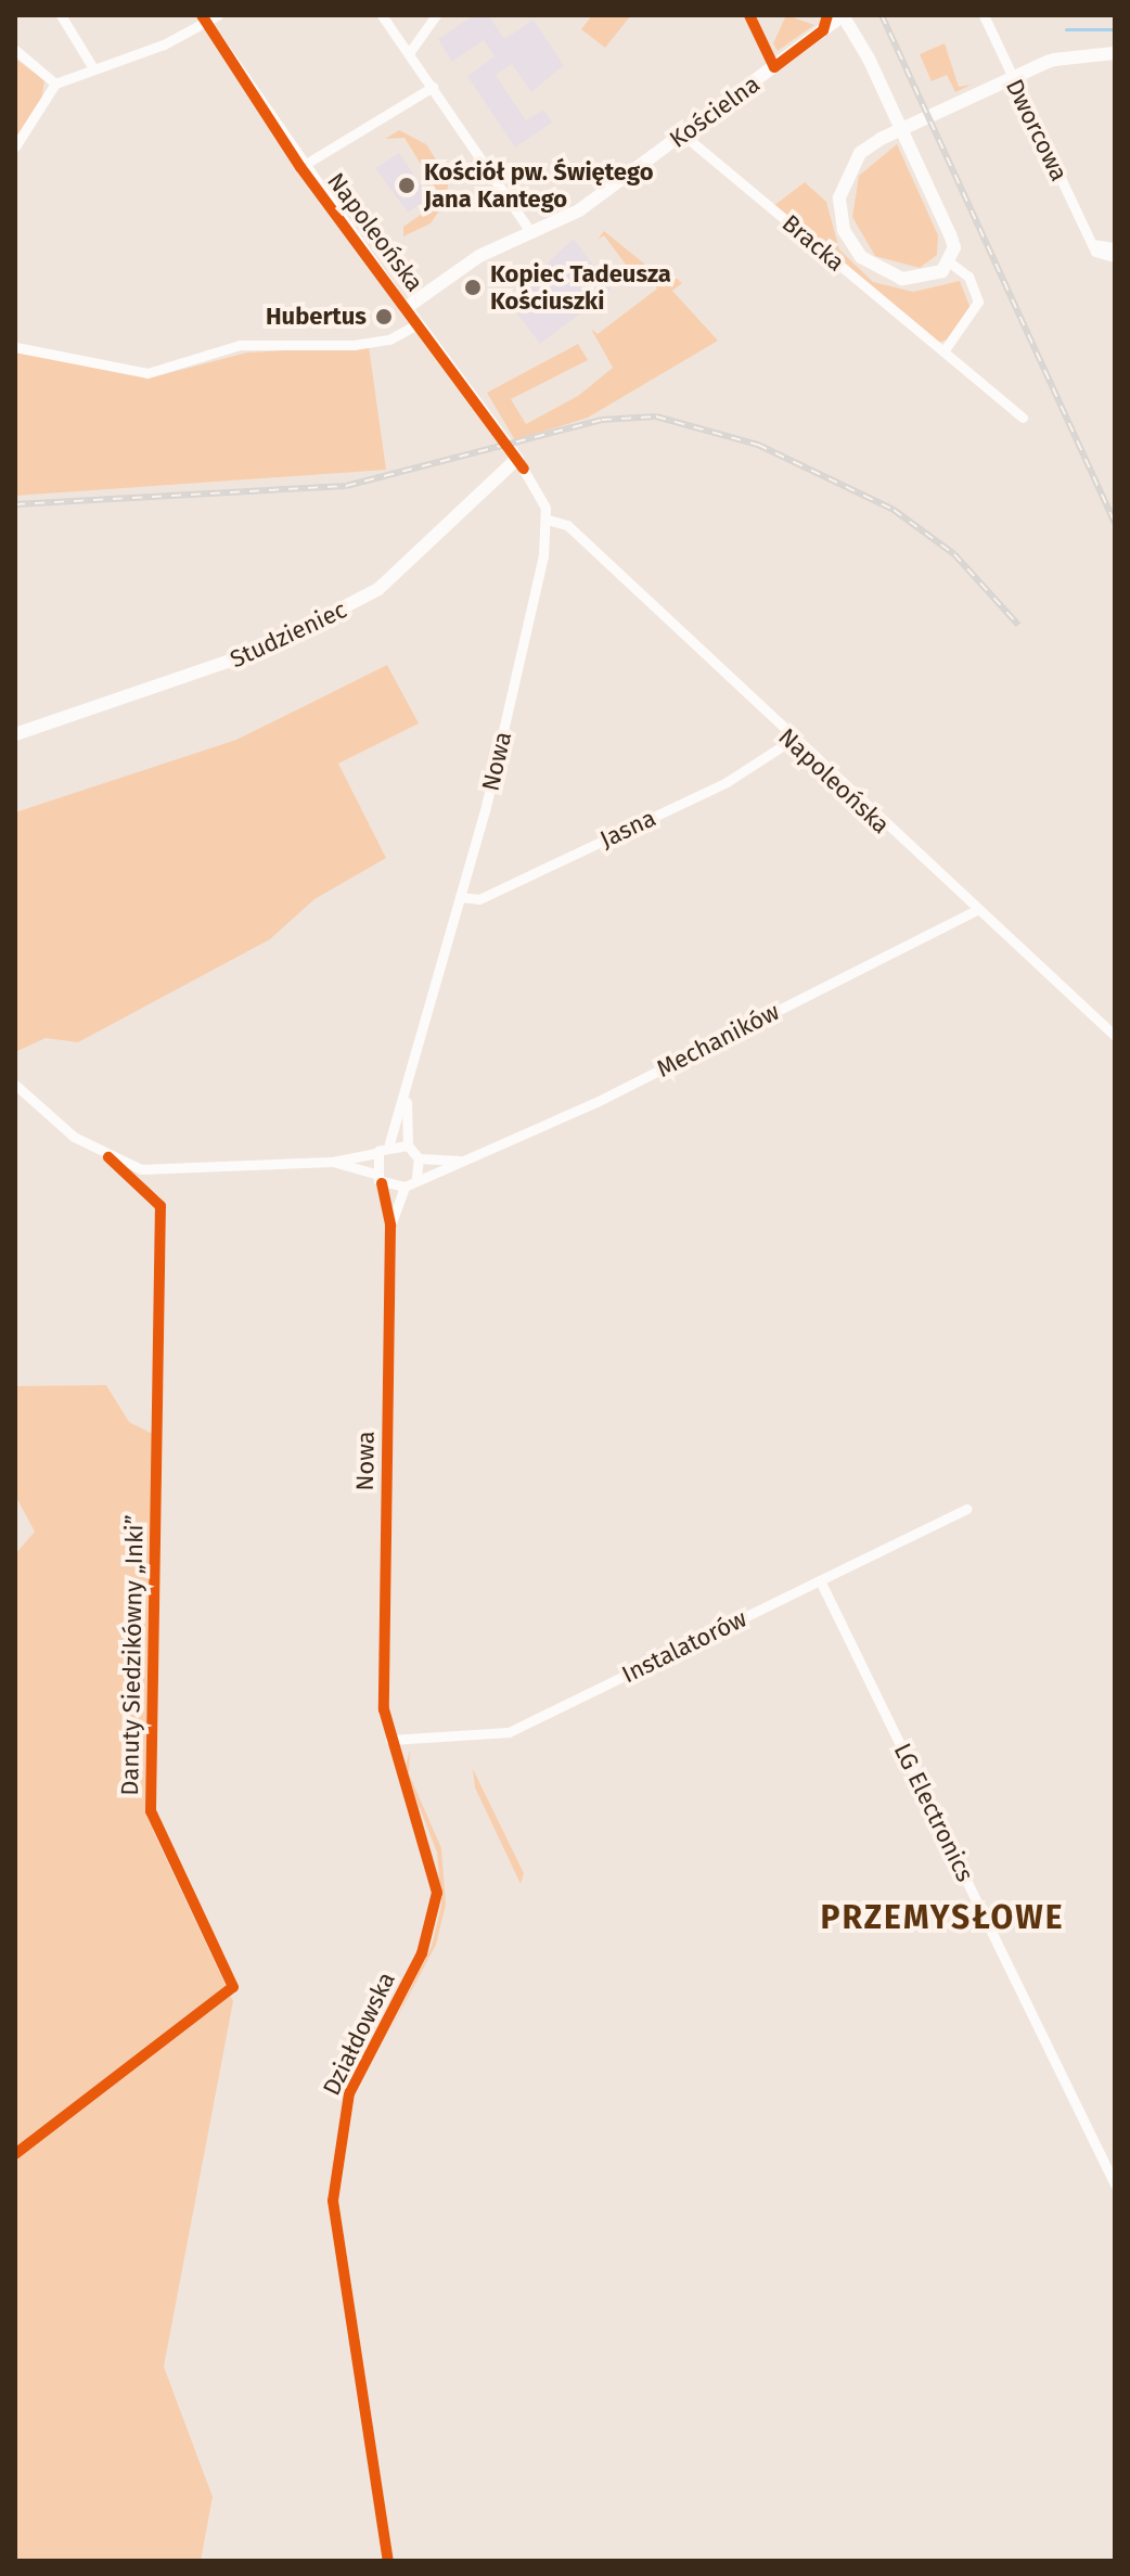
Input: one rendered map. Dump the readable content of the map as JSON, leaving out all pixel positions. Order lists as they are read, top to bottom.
{
  "streets": {
    "main road": ["Kościelna", "Napoleońska", "Studzieniec"],
    "street": [
      "Dworcowa",
      "Bracka",
      "Nowa",
      "Jasna",
      "Mechaników",
      "Instalatorów",
      "Danuty Siedzikówny „Inki”",
      "LG Electronics",
      "Działdowska"
    ]
  },
  "crossings": [
    ["Kościelna", "Napoleońska"],
    ["Kościelna", "Bracka"],
    ["Napoleońska", "Studzieniec"],
    ["Napoleońska", "Nowa"],
    ["Napoleońska", "Jasna"],
    ["Napoleońska", "Mechaników"],
    ["Nowa", "Jasna"],
    ["Nowa", "Mechaników"],
    ["Nowa", "Instalatorów"],
    ["Nowa", "Działdowska"],
    ["Instalatorów", "LG Electronics"],
    ["Instalatorów", "Działdowska"]
  ],
  "districts": ["PRZEMYSŁOWE"],
  "places": ["Kościół pw. Świętego Jana Kantego", "Kopiec Tadeusza Kościuszki", "Hubertus"]
}
